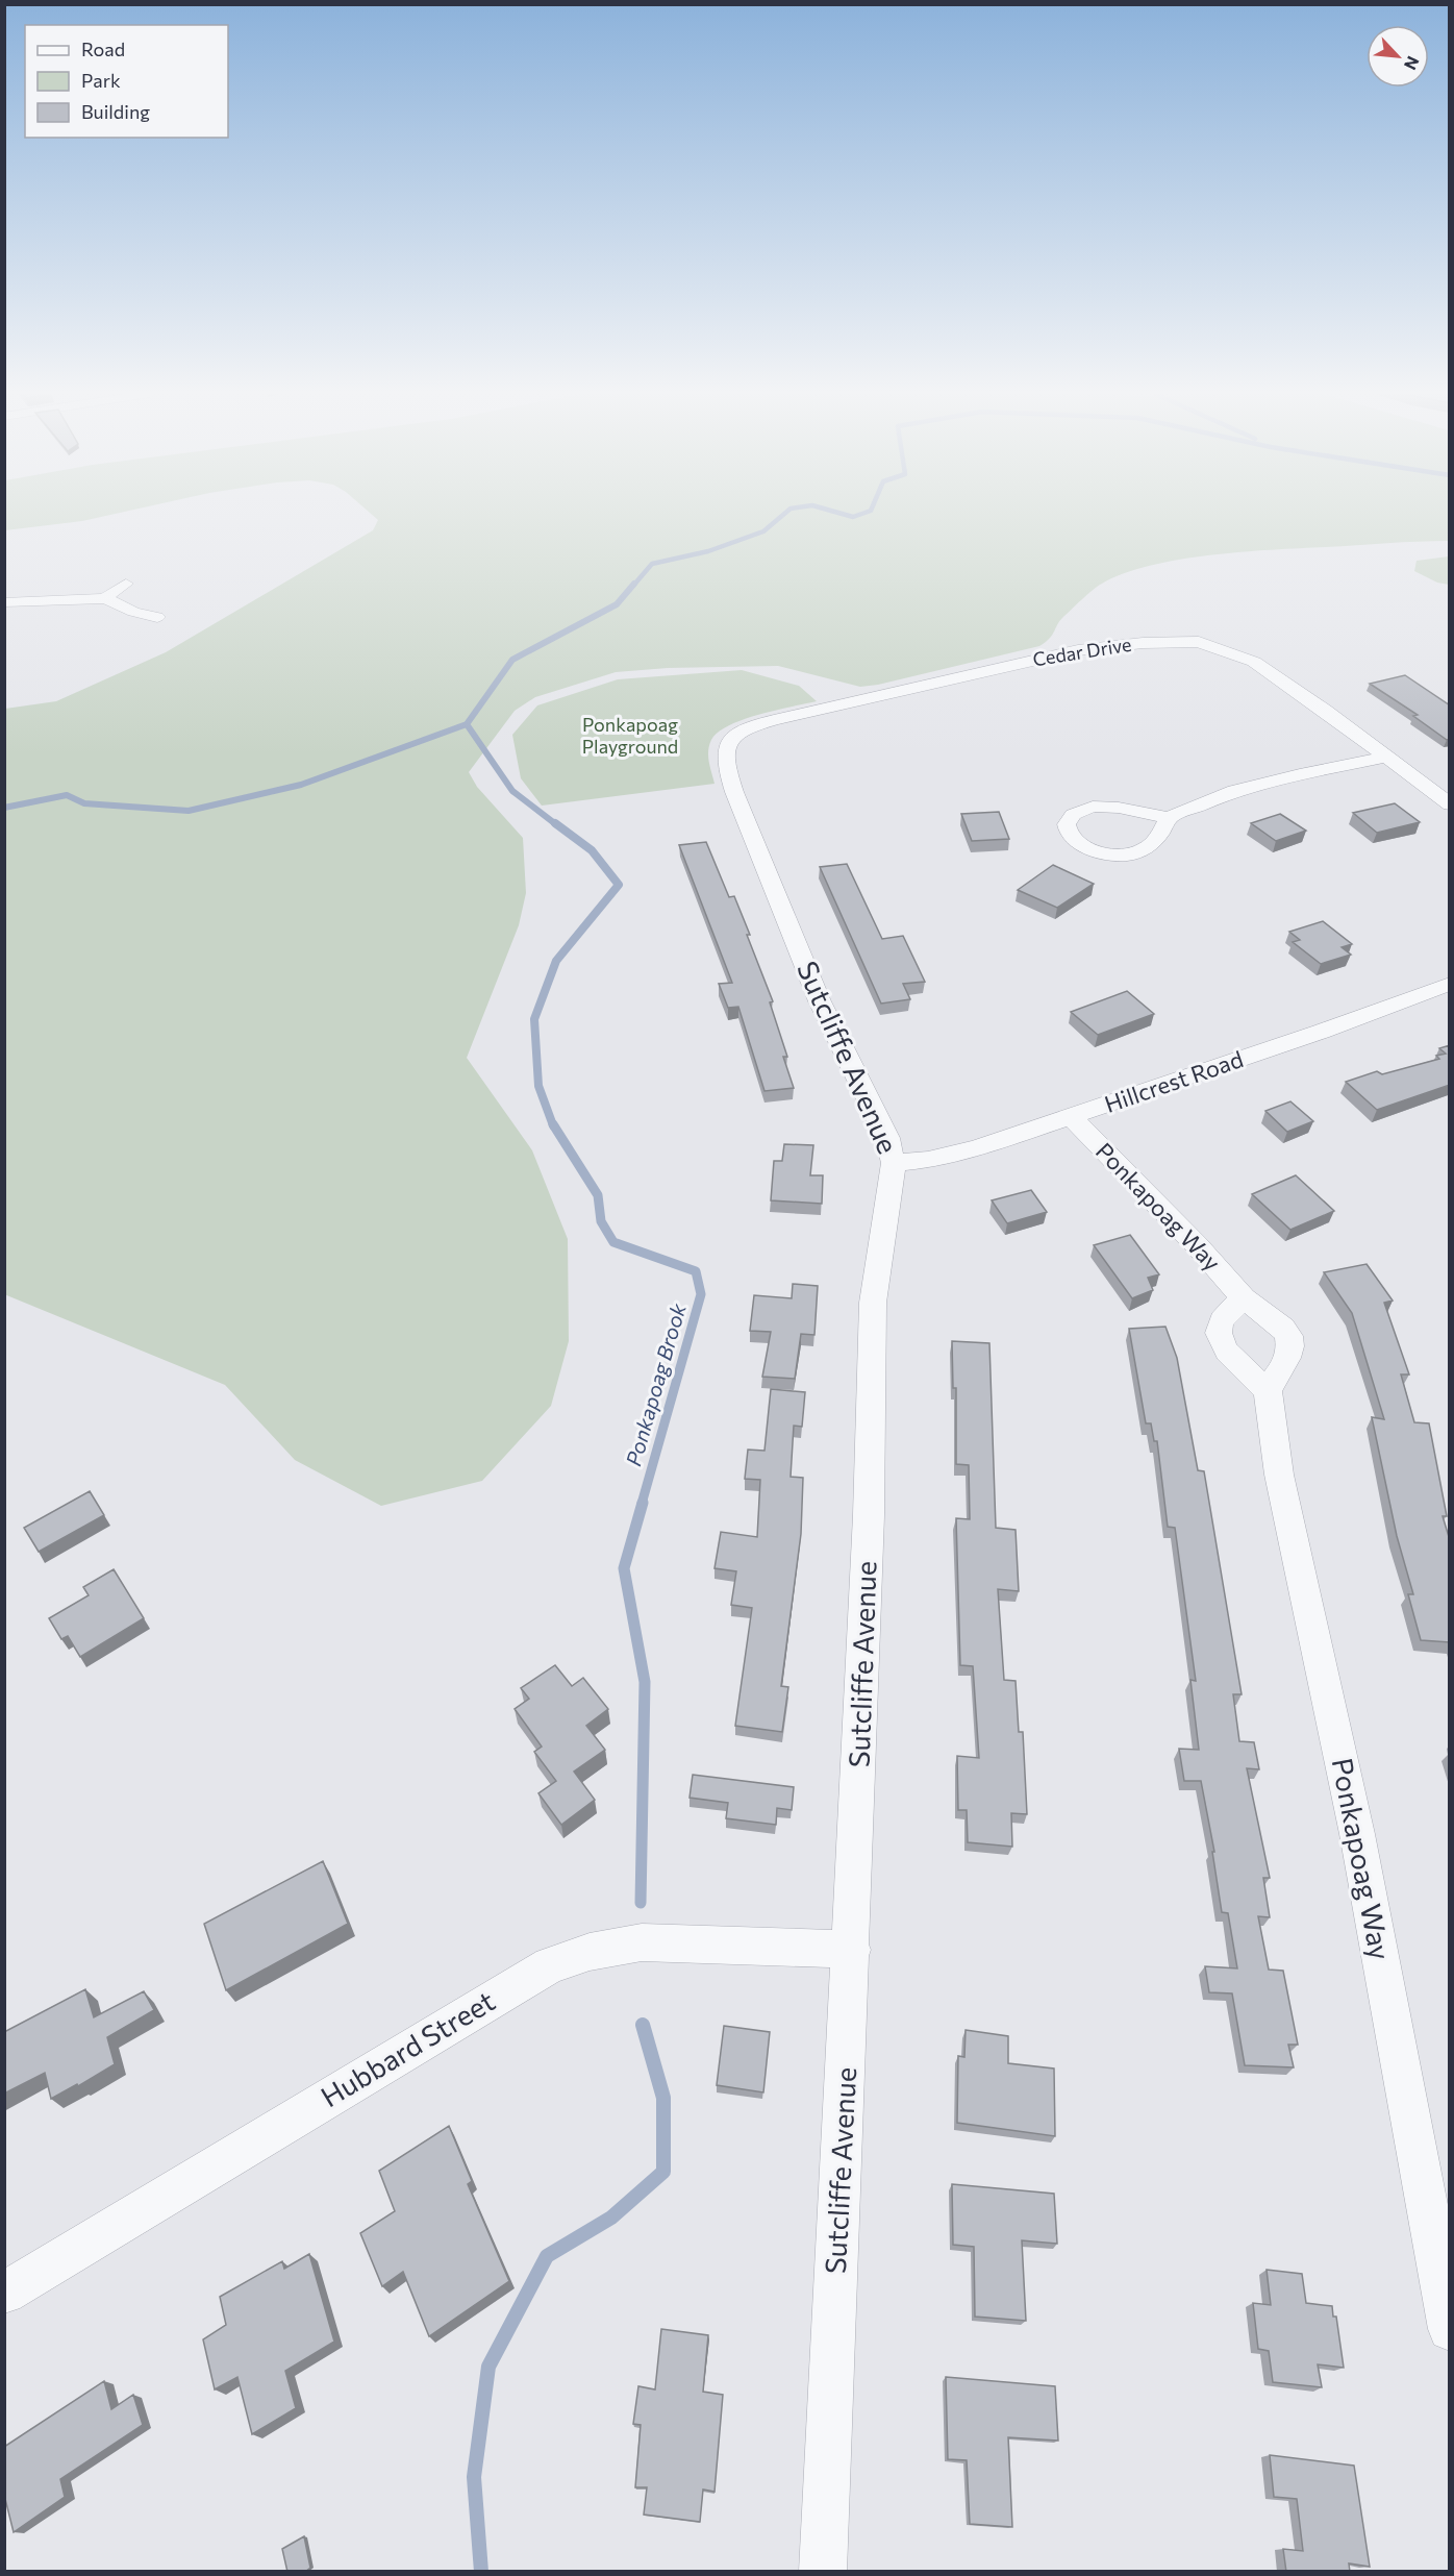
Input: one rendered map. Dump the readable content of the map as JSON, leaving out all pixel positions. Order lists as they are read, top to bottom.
{
  "streets": {
    "street": [
      "Cedar Drive",
      "Sutcliffe Avenue",
      "Hillcrest Road",
      "Ponkapoag Way",
      "Hubbard Street"
    ]
  },
  "crossings": [
    ["Cedar Drive", "Sutcliffe Avenue"],
    ["Sutcliffe Avenue", "Hillcrest Road"],
    ["Sutcliffe Avenue", "Hubbard Street"],
    ["Hillcrest Road", "Ponkapoag Way"]
  ],
  "water": ["Ponkapoag Brook"],
  "parks": ["Ponkapoag Playground"],
  "legend": ["Road", "Park", "Building"],
  "north": "bottom right"
}
